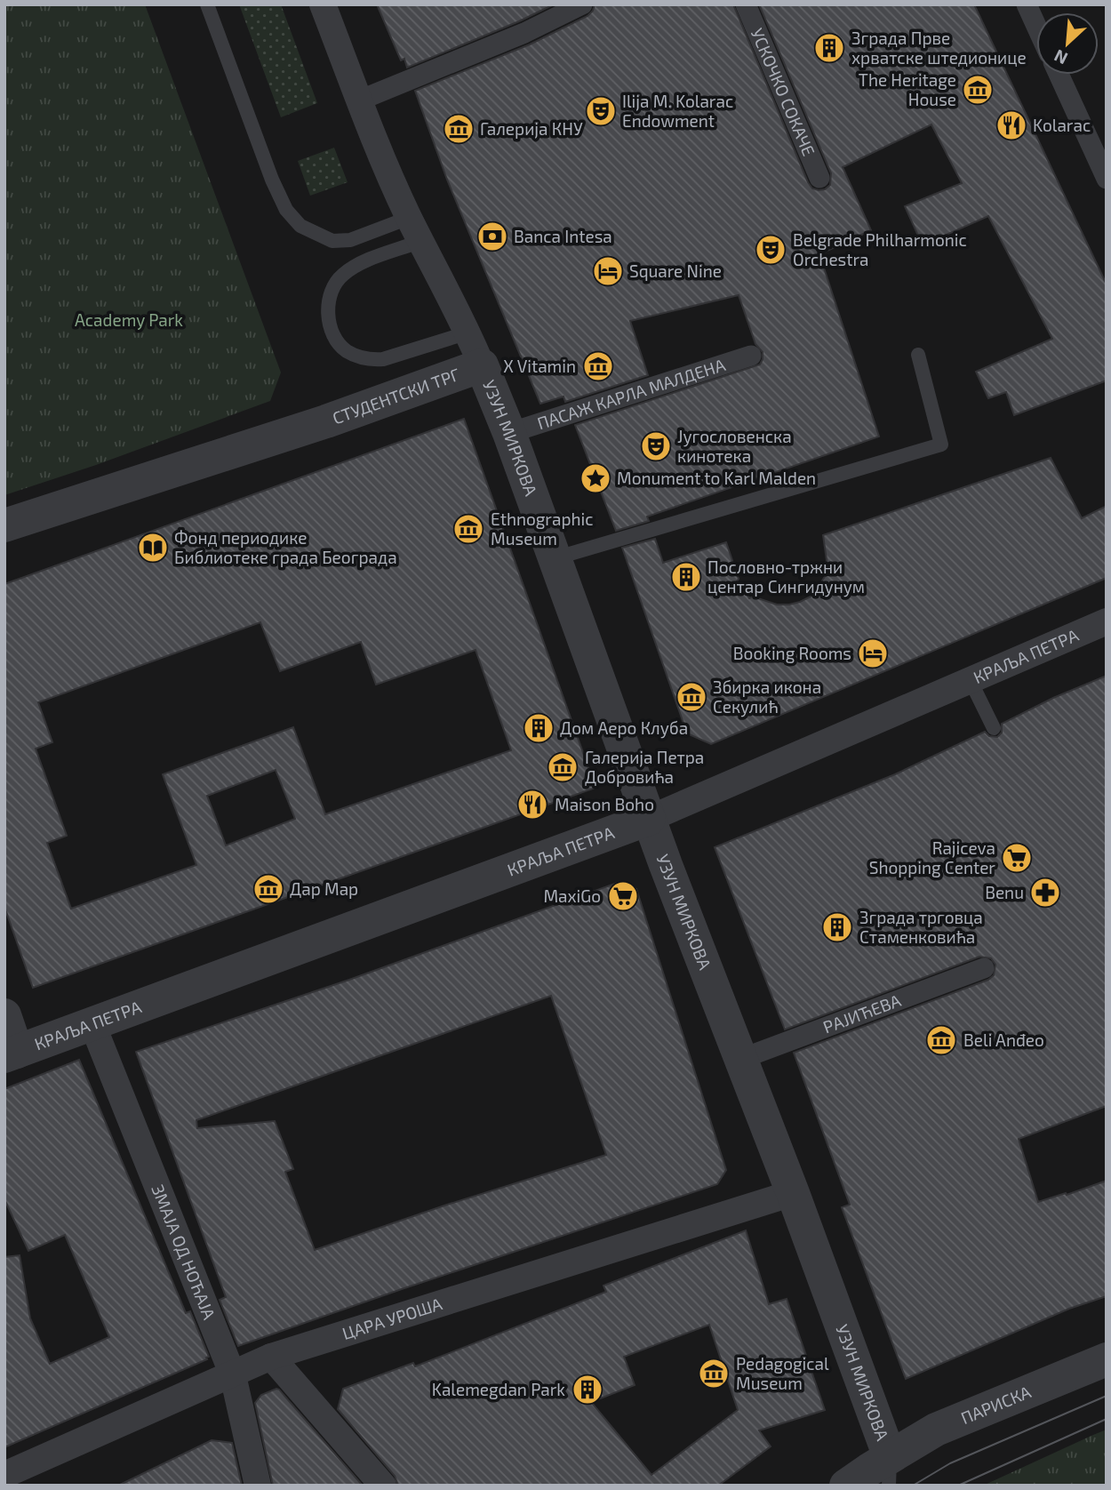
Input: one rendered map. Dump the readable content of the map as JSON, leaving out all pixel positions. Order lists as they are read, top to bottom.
{
  "streets": {
    "street": [
      "УСКОЧКО СОКАЧЕ",
      "ПАСАЖ КАРЛА МАЛДЕНА",
      "СТУДЕНТСКИ ТРГ",
      "УЗУН МИРКОВА",
      "КРАЉА ПЕТРА",
      "РАЈИЋЕВА",
      "ЗМАЈА ОД НОЋАЈА",
      "ЦАРА УРОША",
      "ПАРИСКА"
    ]
  },
  "crossings": [
    ["ПАСАЖ КАРЛА МАЛДЕНА", "УЗУН МИРКОВА"],
    ["СТУДЕНТСКИ ТРГ", "УЗУН МИРКОВА"],
    ["УЗУН МИРКОВА", "КРАЉА ПЕТРА"],
    ["УЗУН МИРКОВА", "РАЈИЋЕВА"],
    ["УЗУН МИРКОВА", "ЦАРА УРОША"],
    ["УЗУН МИРКОВА", "ПАРИСКА"],
    ["КРАЉА ПЕТРА", "ЗМАЈА ОД НОЋАЈА"],
    ["ЗМАЈА ОД НОЋАЈА", "ЦАРА УРОША"]
  ],
  "parks": ["Academy Park"],
  "places": {
    "building": [
      "Зграда Прве хрватске штедионице",
      "Пословно-тржни центар Сингидунум",
      "Дом Аеро Клуба",
      "Зграда трговца Стаменковића",
      "Kalemegdan Park"
    ],
    "museum": [
      "The Heritage House",
      "Галерија КНУ",
      "X Vitamin",
      "Ethnographic Museum",
      "Збирка икона Секулић",
      "Галерија Петра Добровића",
      "Дар Мар",
      "Beli Anđeo",
      "Pedagogical Museum"
    ],
    "theatre": ["Ilija M. Kolarac Endowment", "Belgrade Philharmonic Orchestra", "Југословенска кинотека"],
    "restaurant": ["Kolarac", "Maison Boho"],
    "bank": ["Banca Intesa"],
    "hotel": ["Square Nine", "Booking Rooms"],
    "place": ["Monument to Karl Malden"],
    "library": ["Фонд периодике Библиотеке града Београда"],
    "supermarket": ["Rajiceva Shopping Center", "MaxiGo"],
    "pharmacy": ["Benu"]
  },
  "north": "bottom left"
}
